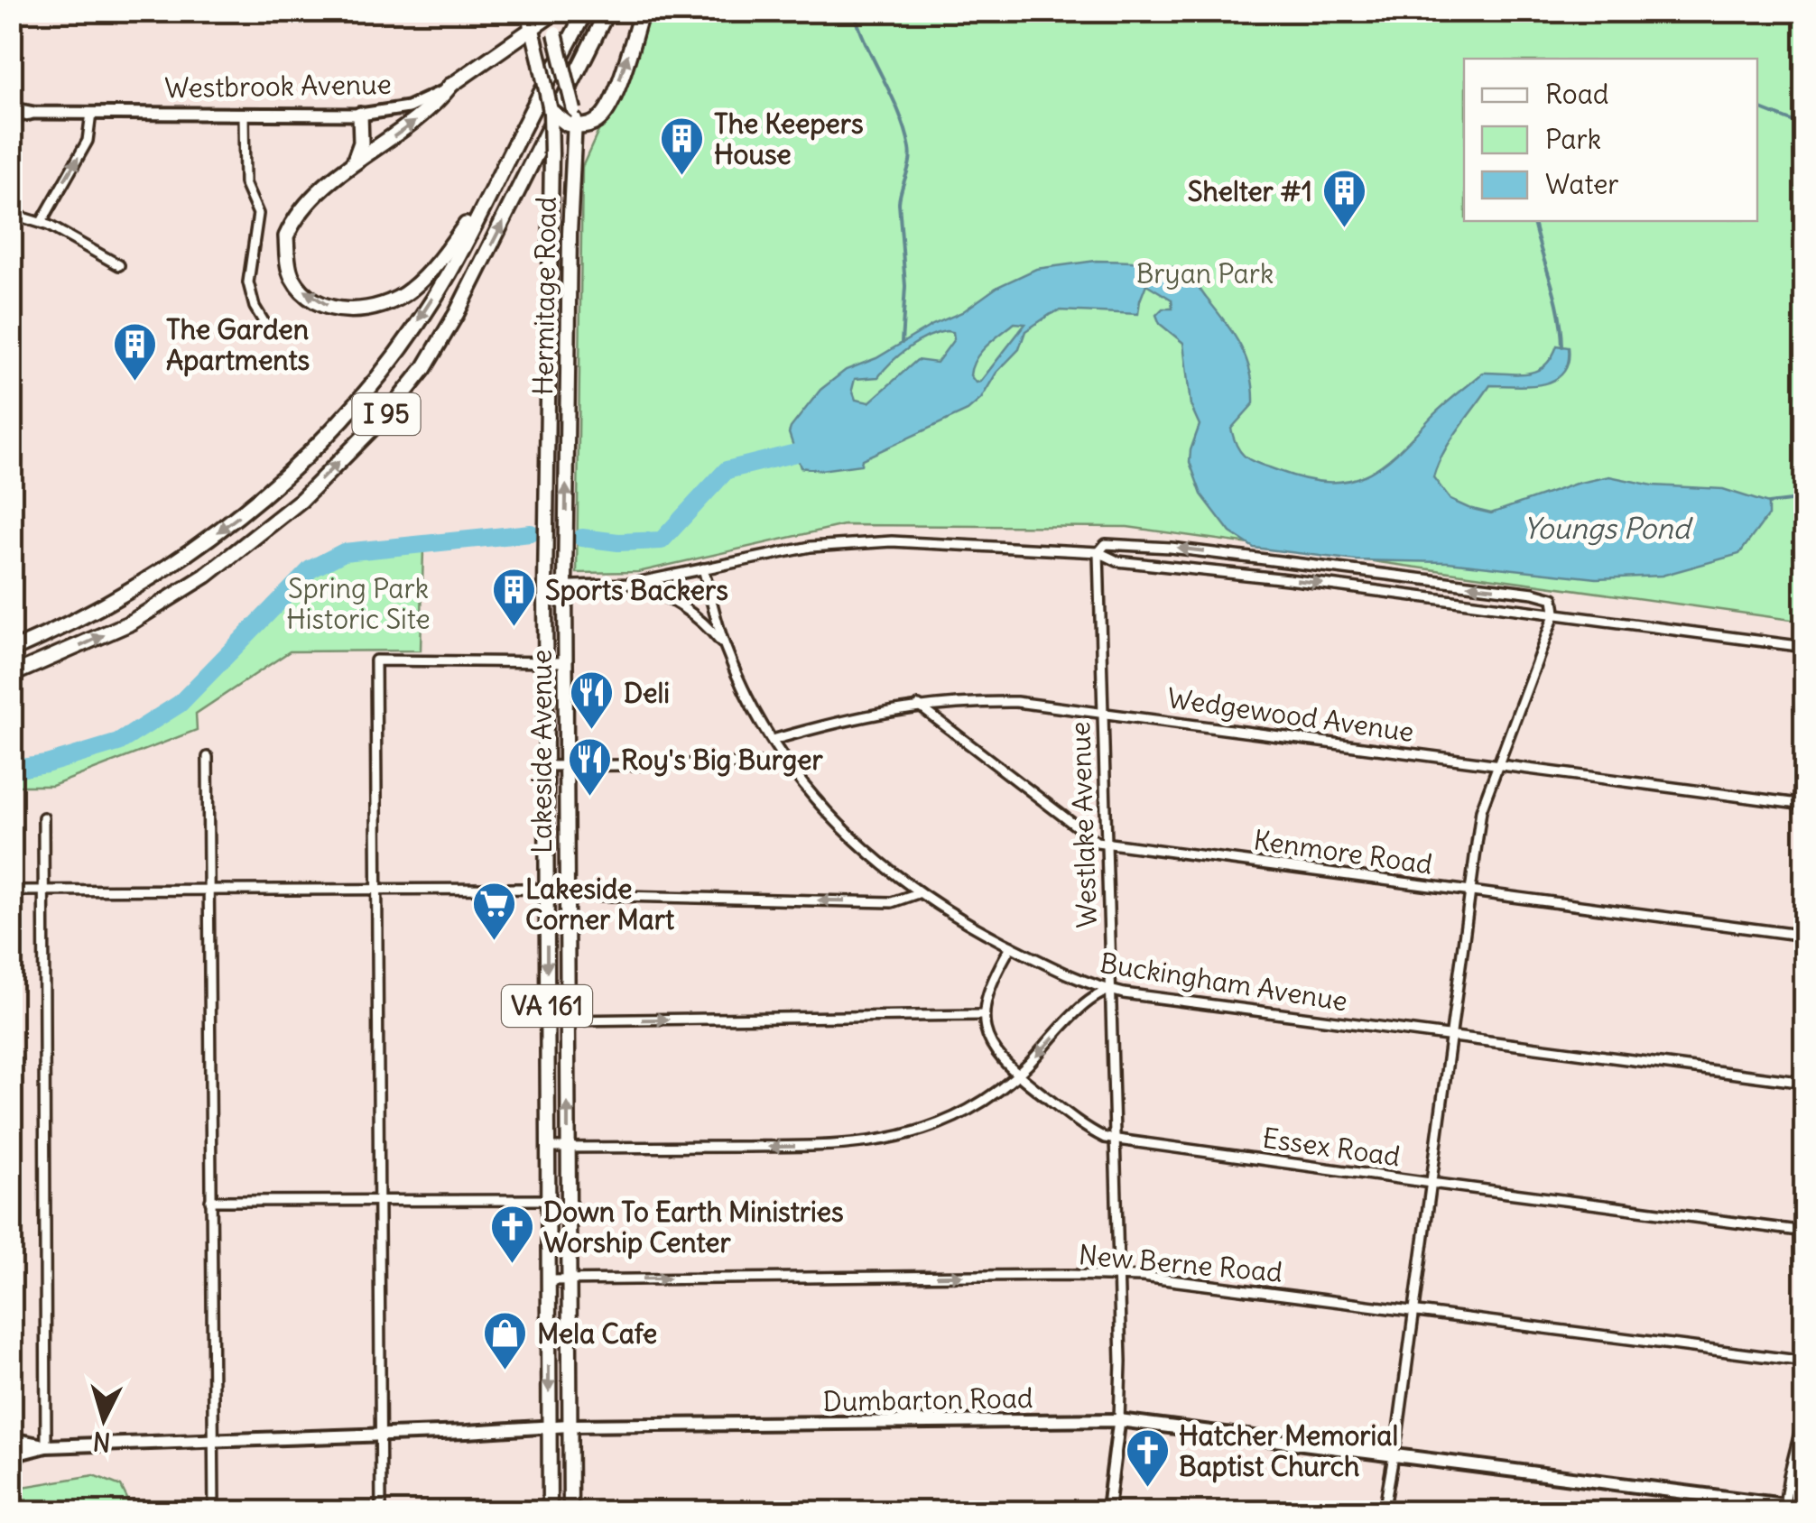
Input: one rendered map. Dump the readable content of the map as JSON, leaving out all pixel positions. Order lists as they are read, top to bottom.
{
  "streets": {
    "highway": ["I 95"],
    "main road": [
      "Westbrook Avenue",
      "Hermitage Road",
      "Lakeside Avenue",
      "VA 161",
      "Dumbarton Road"
    ],
    "street": [
      "Wedgewood Avenue",
      "Westlake Avenue",
      "Kenmore Road",
      "Buckingham Avenue",
      "Essex Road",
      "New Berne Road"
    ]
  },
  "crossings": [
    ["Westbrook Avenue", "Hermitage Road"],
    ["Hermitage Road", "Lakeside Avenue"],
    ["Wedgewood Avenue", "Westlake Avenue"],
    ["Wedgewood Avenue", "Kenmore Road"],
    ["Wedgewood Avenue", "Buckingham Avenue"],
    ["Lakeside Avenue", "New Berne Road"],
    ["Lakeside Avenue", "Dumbarton Road"],
    ["Westlake Avenue", "Kenmore Road"],
    ["Westlake Avenue", "Buckingham Avenue"],
    ["Westlake Avenue", "Essex Road"],
    ["Westlake Avenue", "New Berne Road"],
    ["Westlake Avenue", "Dumbarton Road"]
  ],
  "one_way": ["New Berne Road"],
  "water": ["Youngs Pond"],
  "parks": ["Bryan Park", "Spring Park Historic Site"],
  "places": {
    "building": [
      "The Keepers House",
      "Shelter #1",
      "The Garden Apartments",
      "Sports Backers"
    ],
    "restaurant": ["Deli", "Roy's Big Burger"],
    "supermarket": ["Lakeside Corner Mart"],
    "church": ["Down To Earth Ministries Worship Center", "Hatcher Memorial Baptist Church"],
    "shop": ["Mela Cafe"]
  },
  "legend": ["Road", "Park", "Water"],
  "north": "bottom"
}
